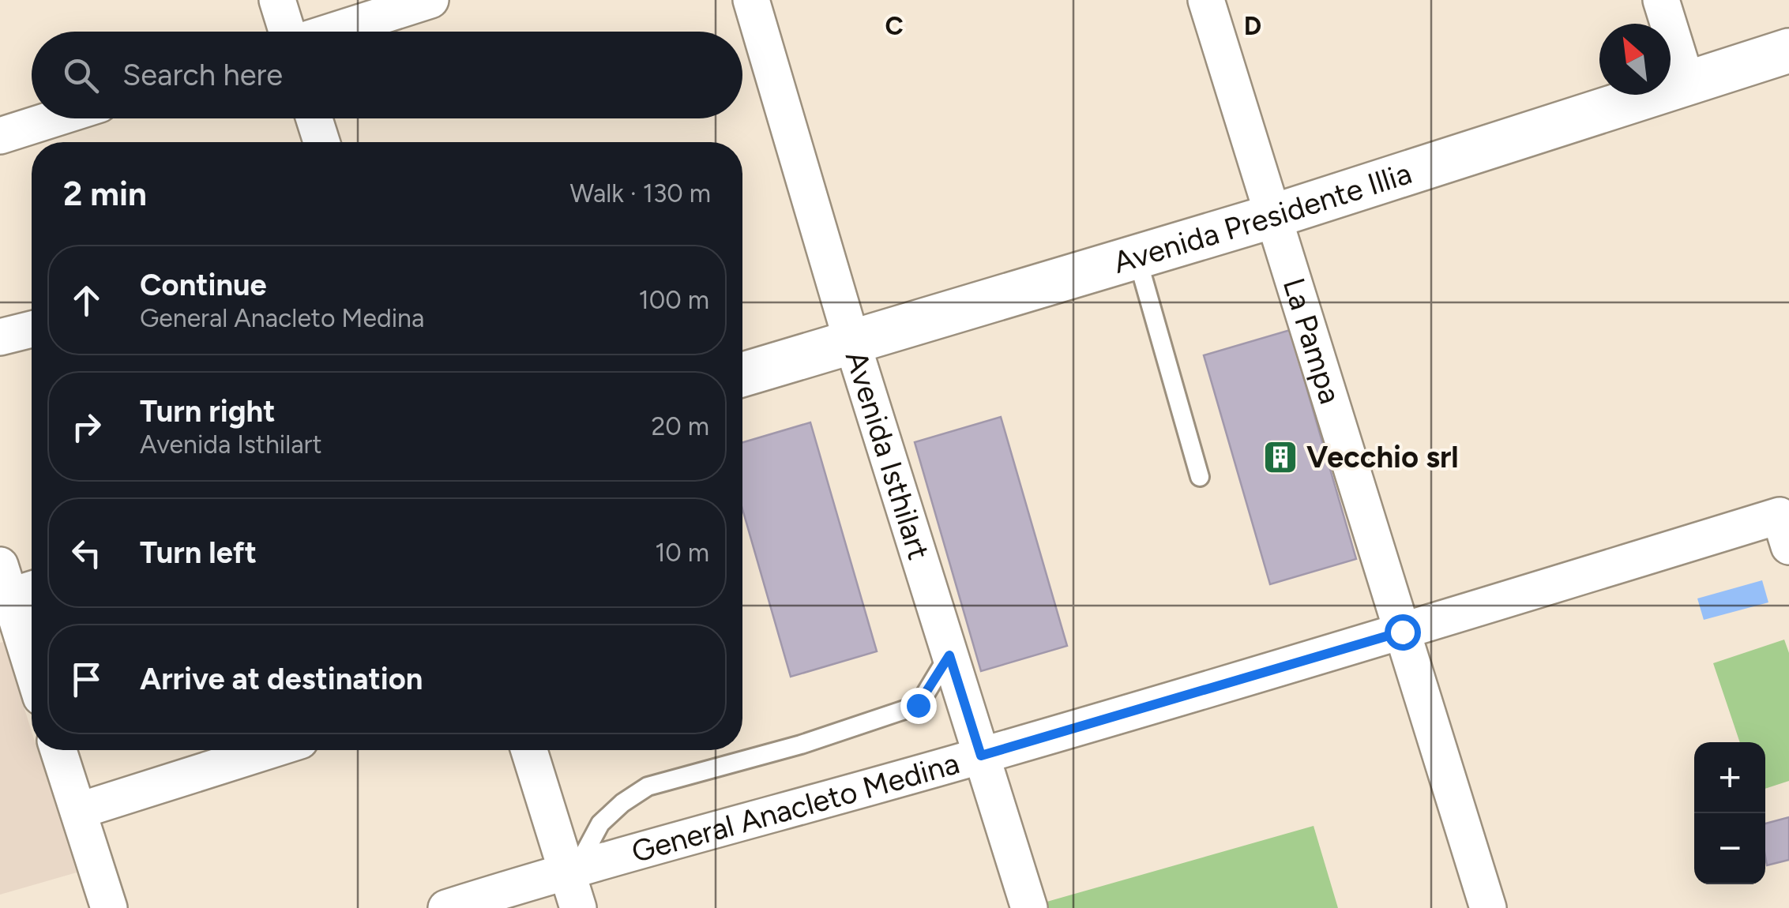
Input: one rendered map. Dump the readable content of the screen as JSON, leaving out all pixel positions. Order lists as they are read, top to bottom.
{
  "streets": {
    "main road": ["Avenida Presidente Illia"],
    "street": ["La Pampa", "Avenida Isthilart", "General Anacleto Medina"]
  },
  "crossings": [
    ["Avenida Presidente Illia", "La Pampa"],
    ["Avenida Presidente Illia", "Avenida Isthilart"],
    ["La Pampa", "General Anacleto Medina"],
    ["Avenida Isthilart", "General Anacleto Medina"]
  ],
  "places": {
    "building": ["Vecchio srl"]
  },
  "north": "top left",
  "page": {
    "search": "Search here",
    "heading": ["2 min", "Walk · 130 m"],
    "list": [
      ["Continue", "General Anacleto Medina", "100 m"],
      ["Turn right", "Avenida Isthilart", "20 m"],
      ["Turn left", "10 m"],
      "Arrive at destination"
    ],
    "map_buttons": ["+", "−"]
  },
  "grid": {
    "columns": ["C", "D"]
  }
}
